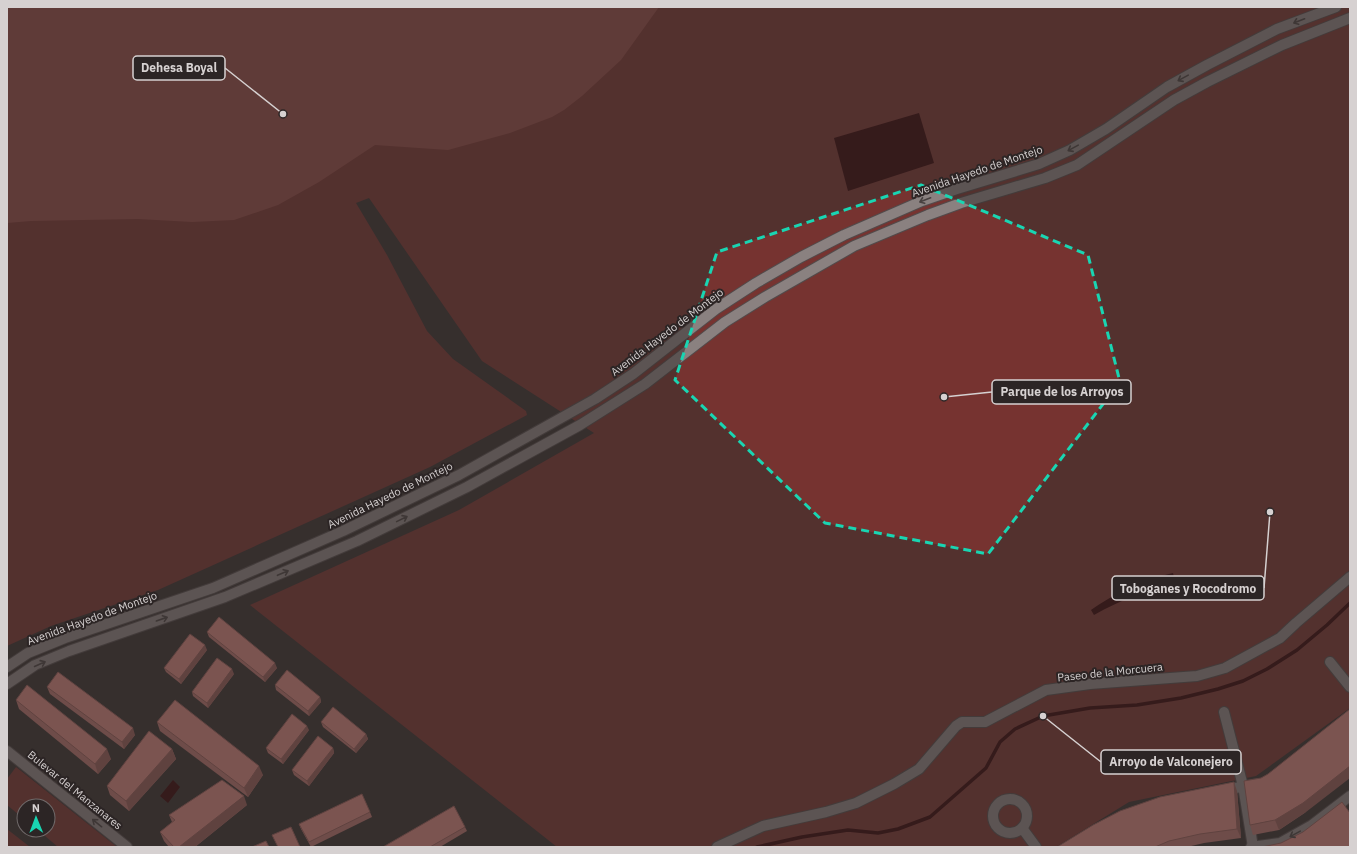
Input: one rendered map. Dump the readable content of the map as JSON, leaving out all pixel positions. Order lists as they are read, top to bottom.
{
  "streets": {
    "street": ["Avenida Hayedo de Montejo", "Paseo de la Morcuera", "Bulevar del Manzanares"]
  },
  "one_way": ["Bulevar del Manzanares"],
  "places": [
    "Dehesa Boyal",
    "Parque de los Arroyos",
    "Toboganes y Rocodromo",
    "Arroyo de Valconejero"
  ],
  "north": "top"
}
